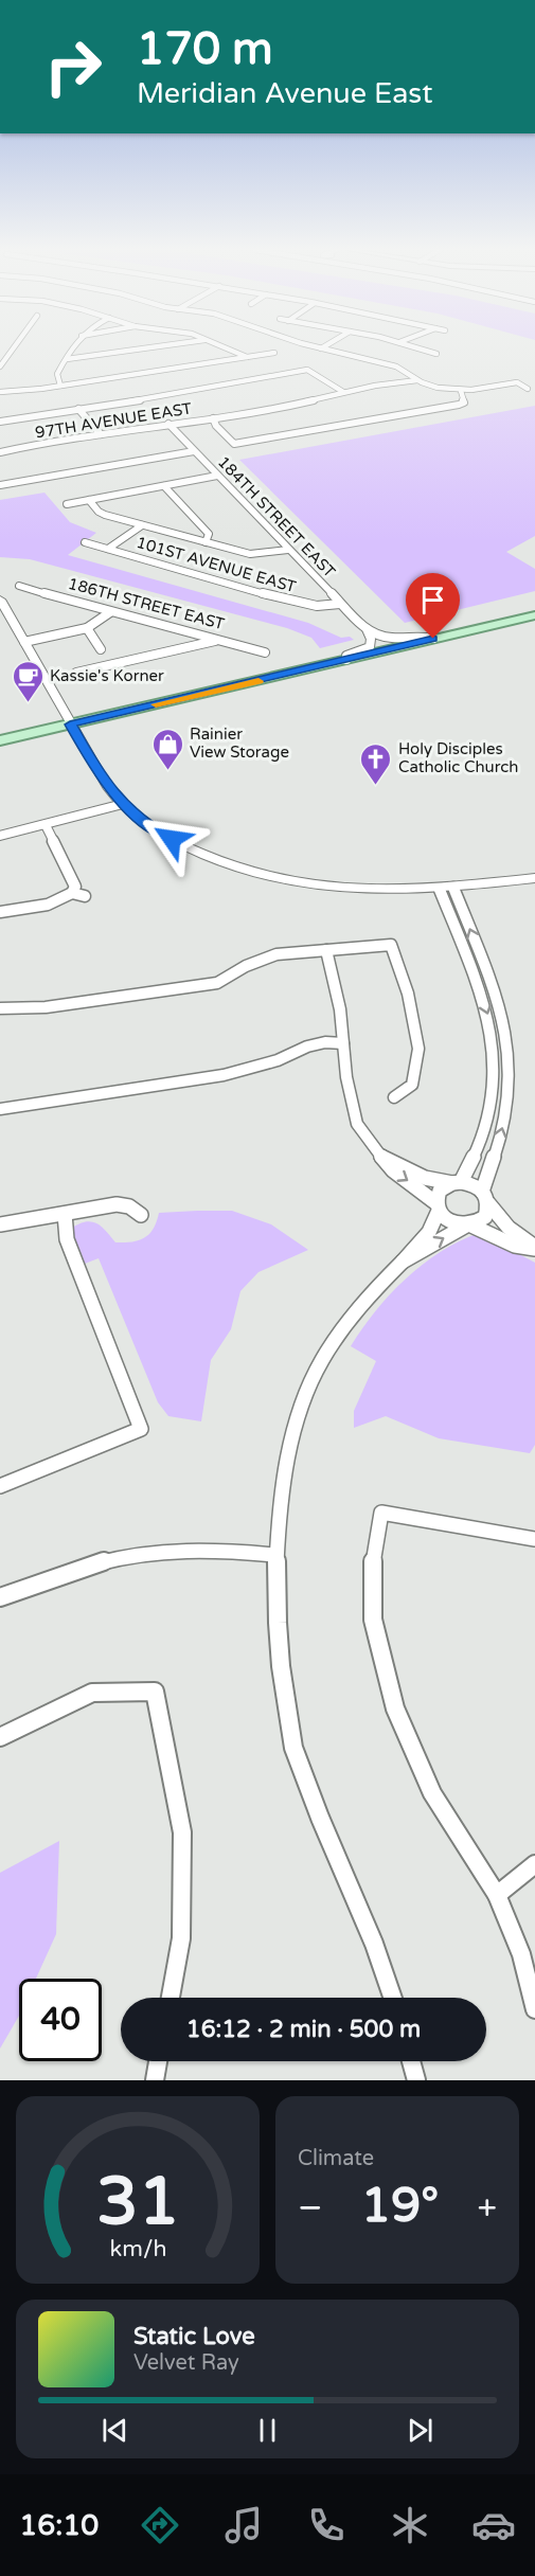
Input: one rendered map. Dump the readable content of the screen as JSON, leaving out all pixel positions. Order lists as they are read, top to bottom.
{
  "streets": {
    "street": [
      "97TH AVENUE EAST",
      "184TH STREET EAST",
      "101ST AVENUE EAST",
      "186TH STREET EAST"
    ]
  },
  "crossings": [
    ["97TH AVENUE EAST", "184TH STREET EAST"],
    ["184TH STREET EAST", "101ST AVENUE EAST"]
  ],
  "places": {
    "cafe": ["Kassie's Korner"],
    "shop": ["Rainier View Storage"],
    "church": ["Holy Disciples Catholic Church"]
  },
  "page": {
    "turn": ["170 m", "Meridian Avenue East"],
    "limit": "40",
    "trip": "16:12 · 2 min · 500 m",
    "tile": "Climate",
    "heat": ["−", "19°", "+"],
    "song": ["Static Love", "Velvet Ray"],
    "tabs": "16:10",
    "gauge": ["31", "km/h"]
  }
}
